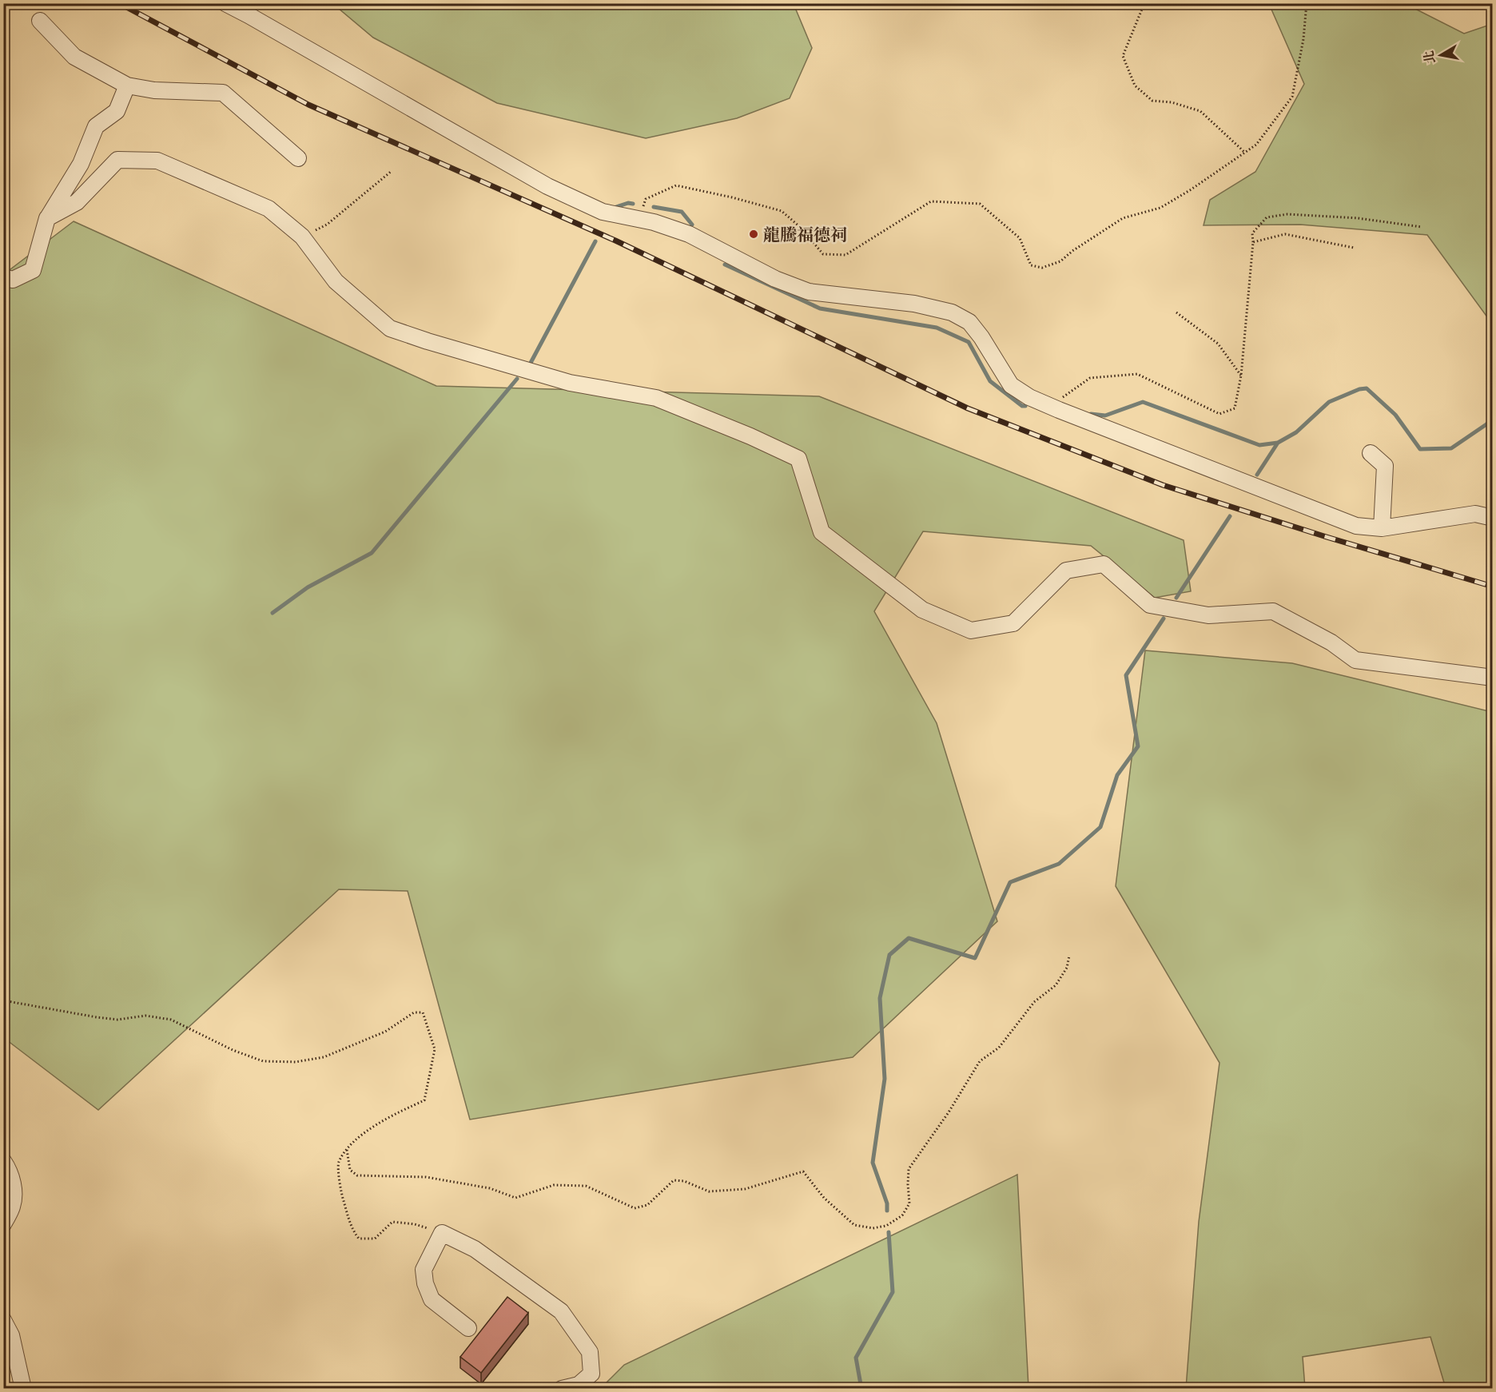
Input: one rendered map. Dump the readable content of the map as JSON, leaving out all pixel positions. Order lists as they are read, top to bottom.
{
  "places": ["龍騰福德祠"],
  "north": "left"
}
